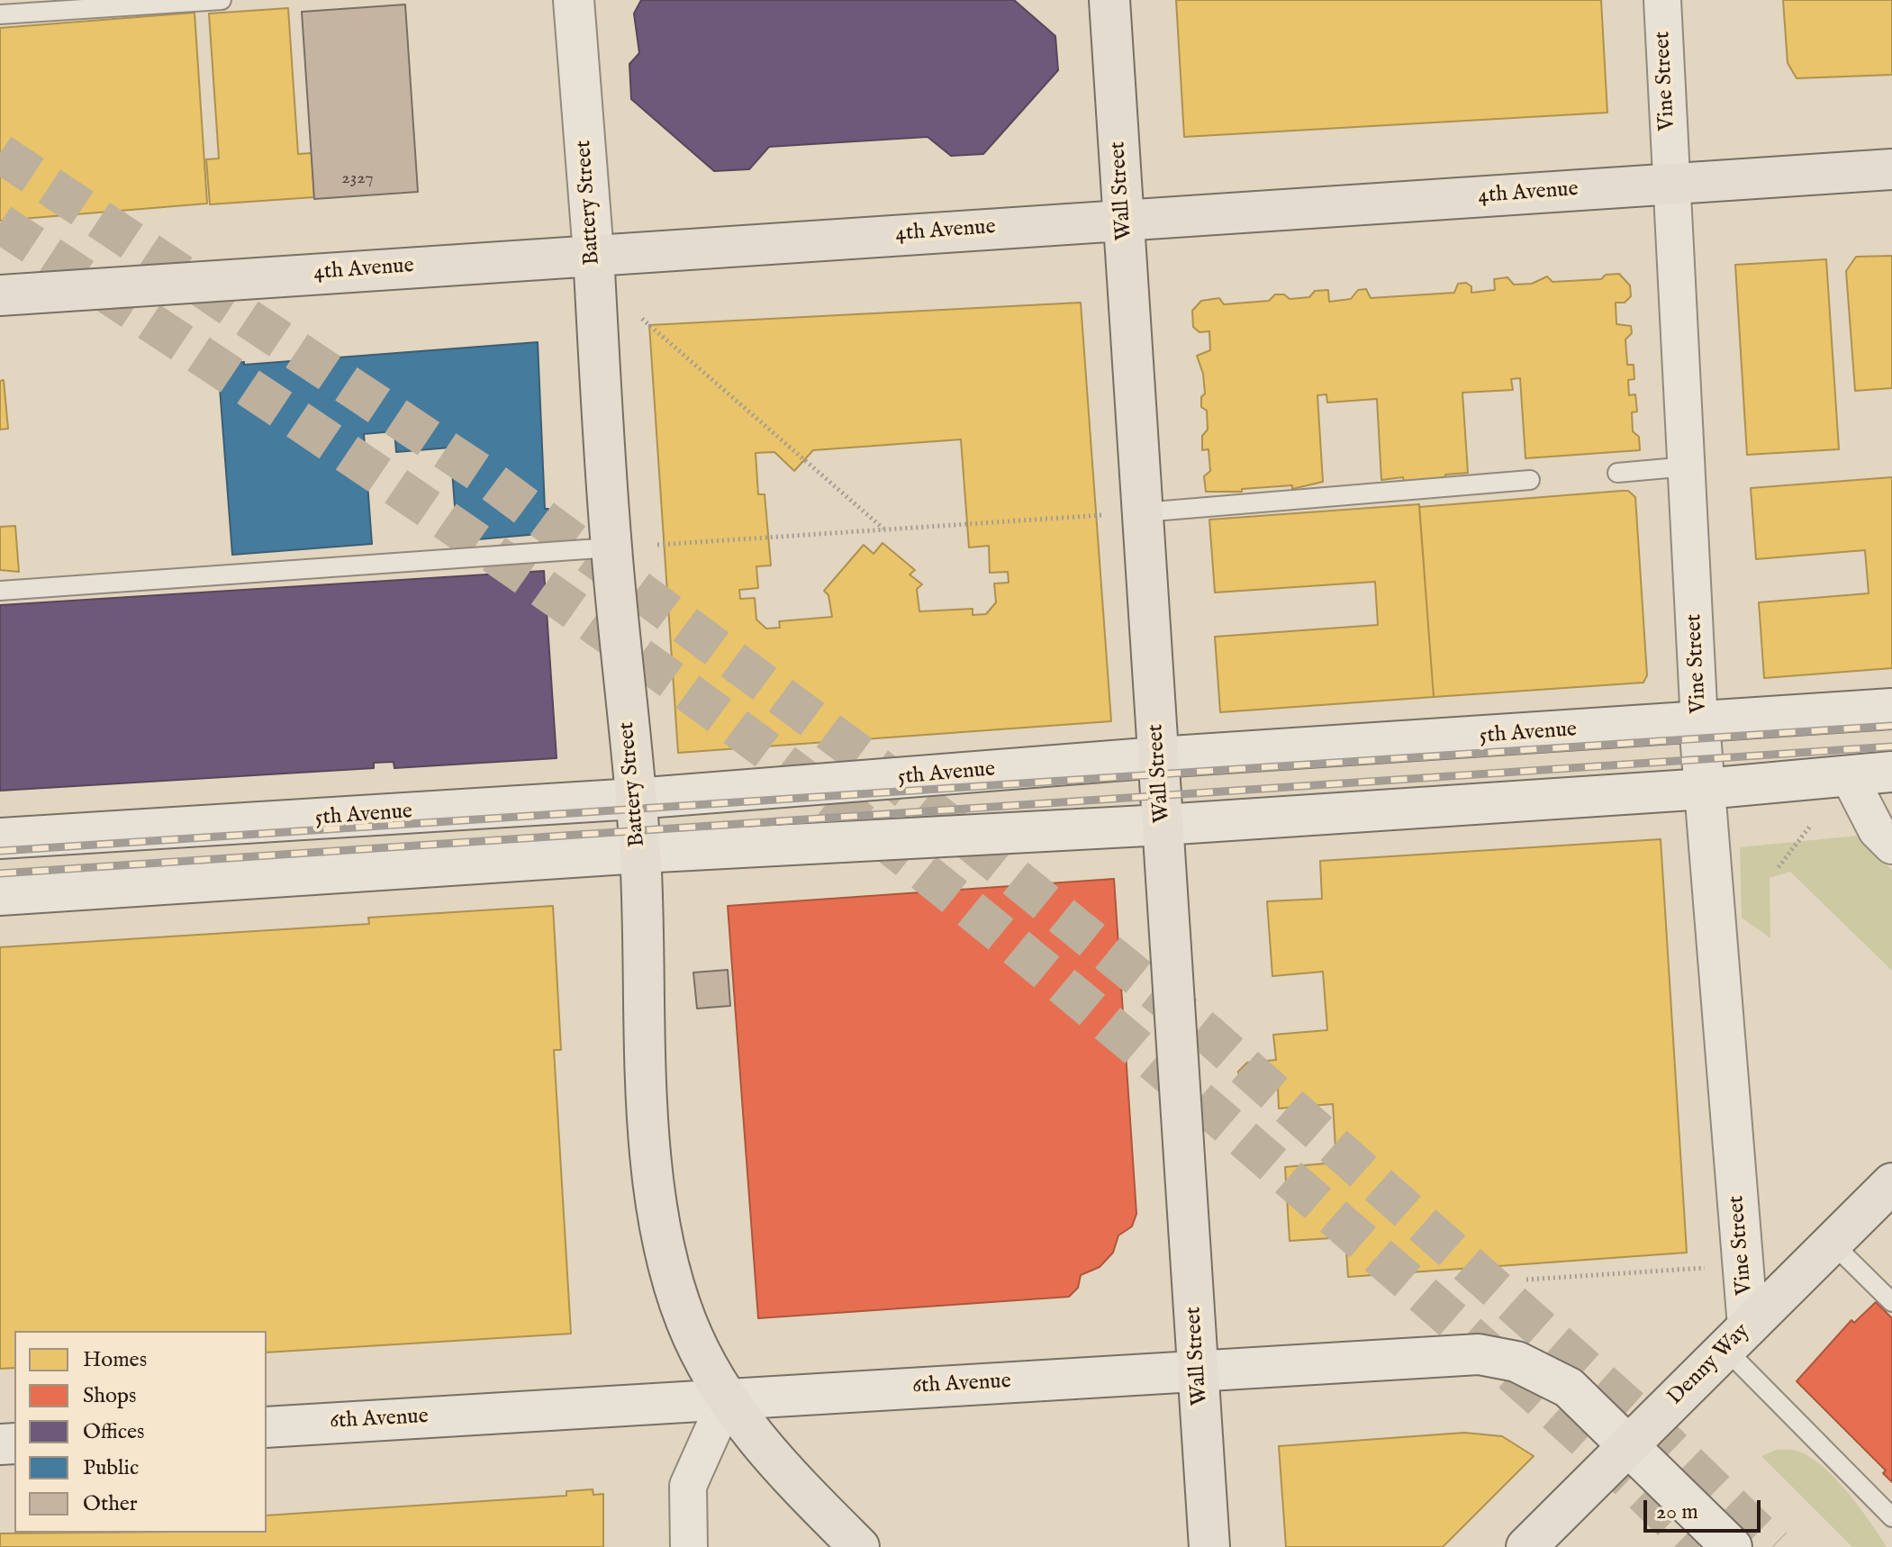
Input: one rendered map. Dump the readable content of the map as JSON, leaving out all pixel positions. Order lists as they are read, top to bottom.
{
  "streets": {
    "main road": [
      "Vine Street",
      "Wall Street",
      "4th Avenue",
      "Battery Street",
      "5th Avenue",
      "Denny Way",
      "6th Avenue"
    ]
  },
  "crossings": [
    ["Vine Street", "4th Avenue"],
    ["Vine Street", "5th Avenue"],
    ["Vine Street", "Denny Way"],
    ["Wall Street", "4th Avenue"],
    ["Wall Street", "5th Avenue"],
    ["Wall Street", "6th Avenue"],
    ["4th Avenue", "Battery Street"],
    ["Battery Street", "5th Avenue"],
    ["Battery Street", "6th Avenue"],
    ["Denny Way", "6th Avenue"]
  ],
  "house_numbers": ["2327"],
  "legend": [
    "Homes",
    "Shops",
    "Offices",
    "Public",
    "Other"
  ],
  "scale_bar": "20 m"
}
